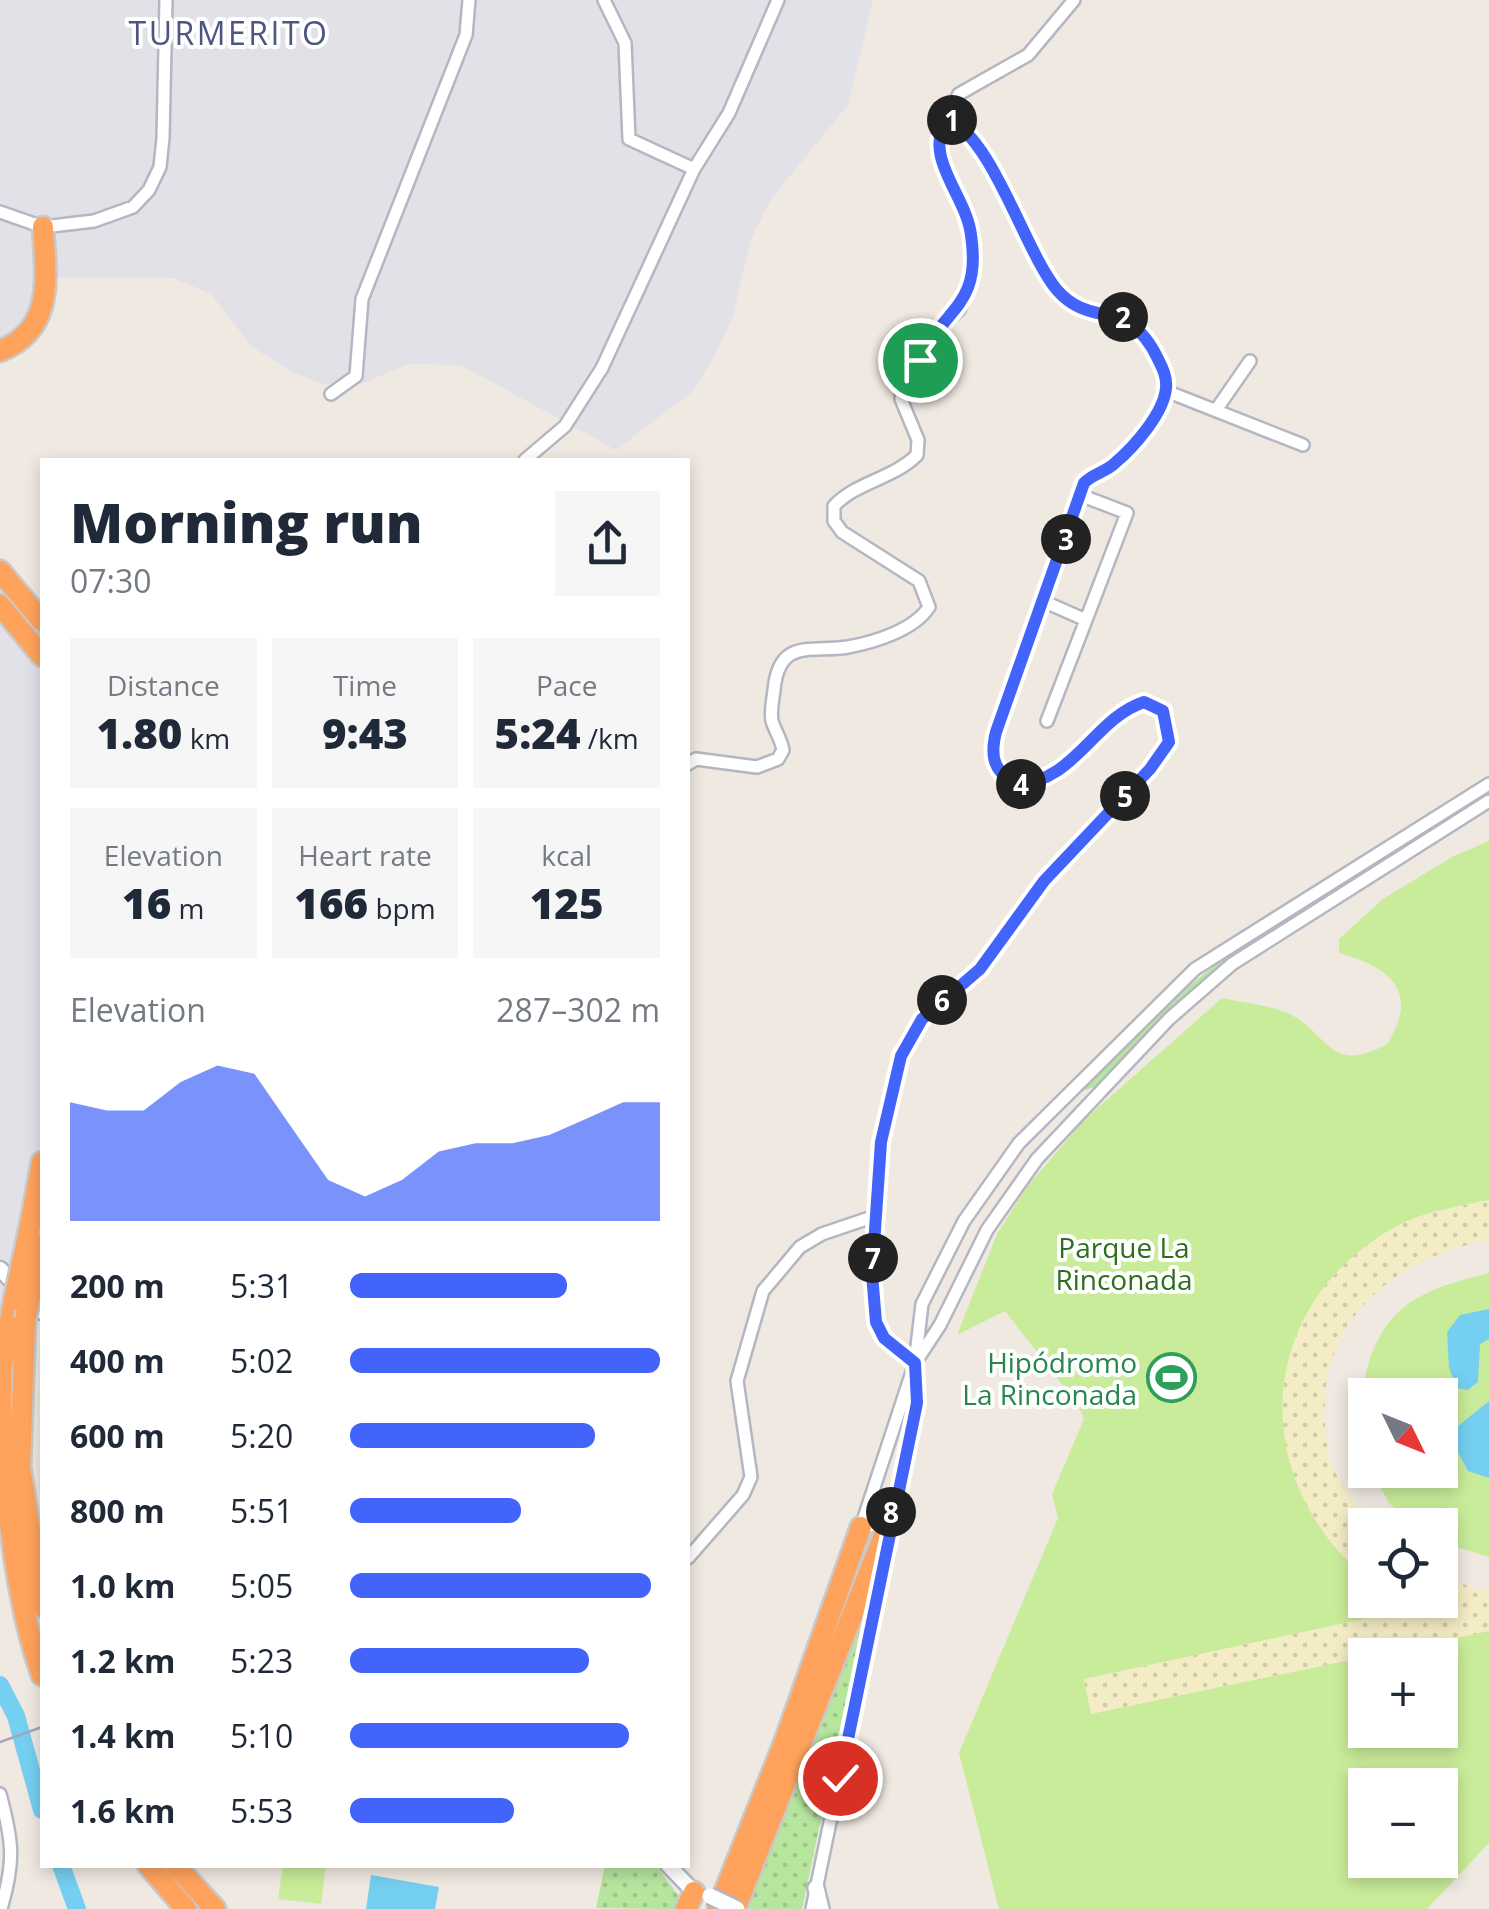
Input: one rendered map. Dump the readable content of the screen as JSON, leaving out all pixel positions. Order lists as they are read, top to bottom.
{
  "districts": ["TURMERITO"],
  "parks": ["Parque La Rinconada"],
  "places": {
    "sports": ["Hipódromo La Rinconada"]
  },
  "north": "bottom right",
  "page": {
    "pins": [
      "1",
      "2",
      "3",
      "4",
      "5",
      "6",
      "7",
      "8"
    ],
    "heading": ["Morning run", "07:30"],
    "stats": [
      ["Distance", "1.80 km"],
      ["Time", "9:43"],
      ["Pace", "5:24 /km"],
      ["Elevation", "16 m"],
      ["Heart rate", "166 bpm"],
      ["kcal", "125"]
    ],
    "chart": ["Elevation", "287–302 m"],
    "list": [
      {
        "name": "200 m",
        "note": "5:31"
      },
      {
        "name": "400 m",
        "note": "5:02"
      },
      {
        "name": "600 m",
        "note": "5:20"
      },
      {
        "name": "800 m",
        "note": "5:51"
      },
      {
        "name": "1.0 km",
        "note": "5:05"
      },
      {
        "name": "1.2 km",
        "note": "5:23"
      },
      {
        "name": "1.4 km",
        "note": "5:10"
      },
      {
        "name": "1.6 km",
        "note": "5:53"
      }
    ],
    "map_buttons": ["+", "−"]
  }
}
